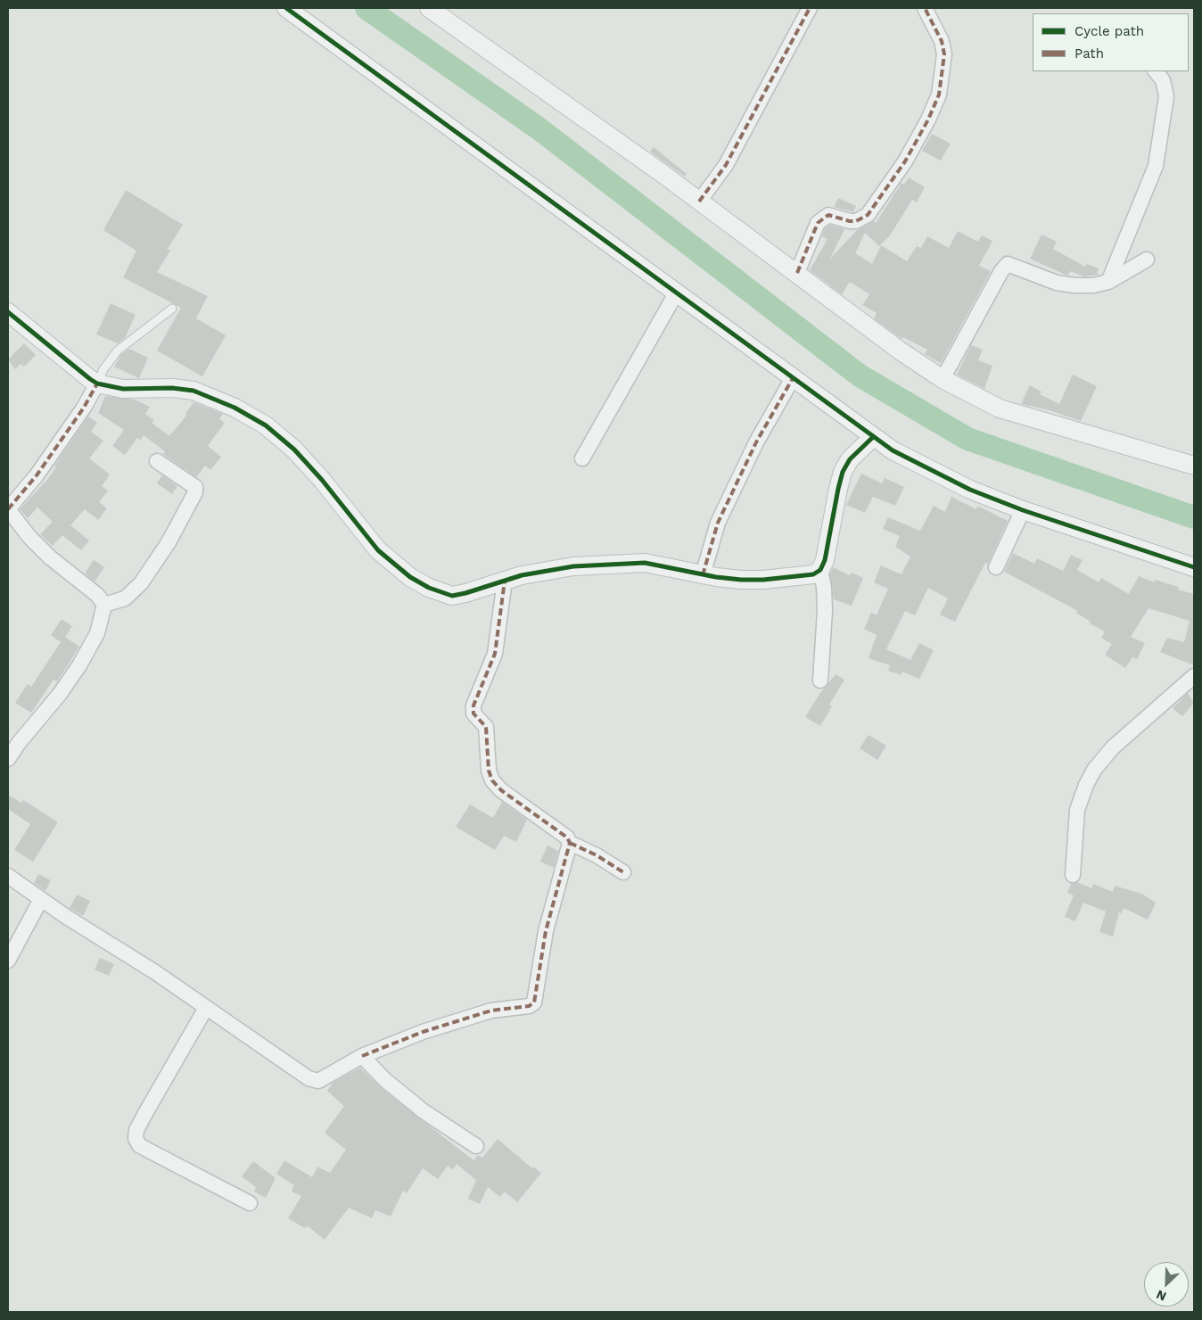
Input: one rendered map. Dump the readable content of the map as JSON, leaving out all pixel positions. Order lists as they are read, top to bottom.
{
  "legend": ["Cycle path", "Path"],
  "north": "bottom left"
}
